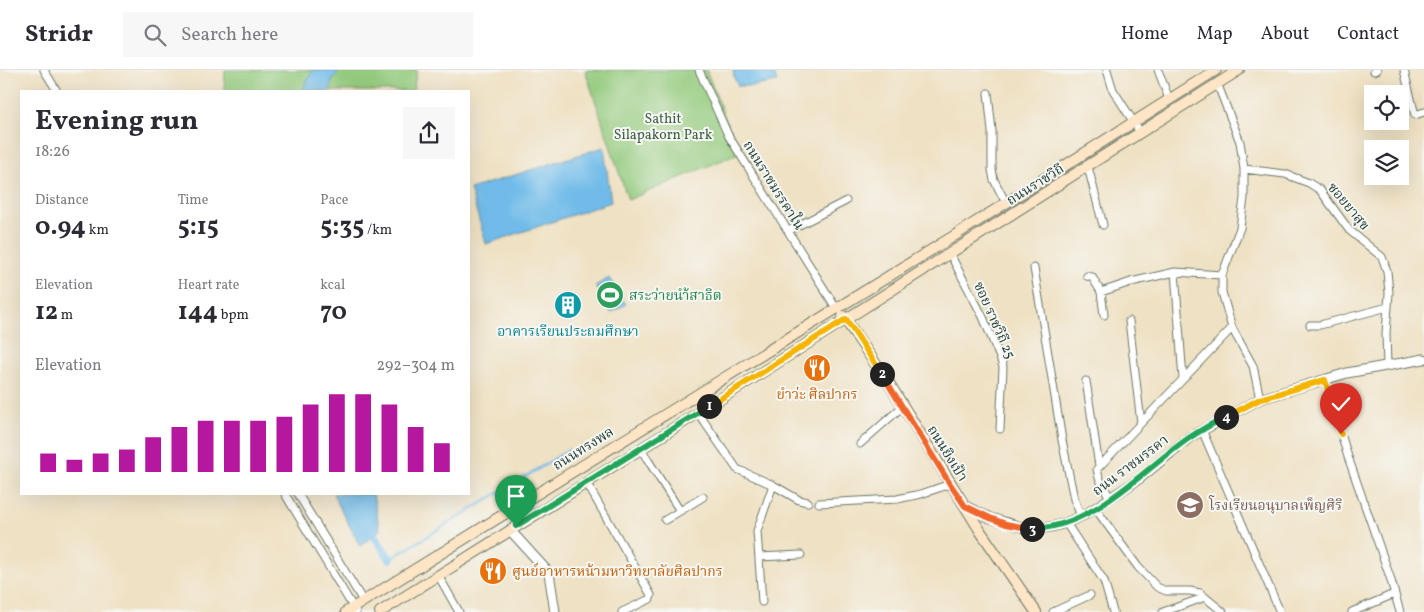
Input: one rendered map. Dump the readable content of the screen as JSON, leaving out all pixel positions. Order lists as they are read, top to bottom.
{
  "streets": {
    "main road": ["ถนนราชวิถี", "ถนนทรงพล", "ถนนยิงเป้า"],
    "street": [
      "ถนนราชมรรคาใน",
      "ซอยยาสุข",
      "ซอย ราชวิถี 25",
      "ถนน ราชมรรคา"
    ]
  },
  "crossings": [
    ["ถนนราชวิถี", "ถนนราชมรรคาใน"],
    ["ถนนราชวิถี", "ซอย ราชวิถี 25"],
    ["ถนนราชวิถี", "ถนนทรงพล"],
    ["ถนนราชวิถี", "ถนนยิงเป้า"],
    ["ถนนราชมรรคาใน", "ถนนทรงพล"],
    ["ถนนราชมรรคาใน", "ถนนยิงเป้า"],
    ["ซอยยาสุข", "ถนน ราชมรรคา"],
    ["ถนนทรงพล", "ถนนยิงเป้า"],
    ["ถนนยิงเป้า", "ถนน ราชมรรคา"]
  ],
  "parks": ["Sathit Silapakorn Park"],
  "places": {
    "sports": ["สระว่ายนำ้สาธิต"],
    "building": ["อาคารเรียนประถมศึกษา"],
    "restaurant": ["ยำว่ะ ศิลปากร", "ศูนย์อาหารหน้ามหาวิทยาลัยศิลปากร"],
    "school or university": ["โรงเรียนอนุบาลเพ็ญศิริ"]
  },
  "page": {
    "header": "Stridr",
    "search": "Search here",
    "nav": [
      "Home",
      "Map",
      "About",
      "Contact"
    ],
    "heading": ["Evening run", "18:26"],
    "stats": [
      ["Distance", "0.94 km"],
      ["Time", "5:15"],
      ["Pace", "5:35 /km"],
      ["Elevation", "12 m"],
      ["Heart rate", "144 bpm"],
      ["kcal", "70"]
    ],
    "chart": ["Elevation", "292–304 m"],
    "pins": [
      "2",
      "1",
      "4",
      "3"
    ]
  }
}
